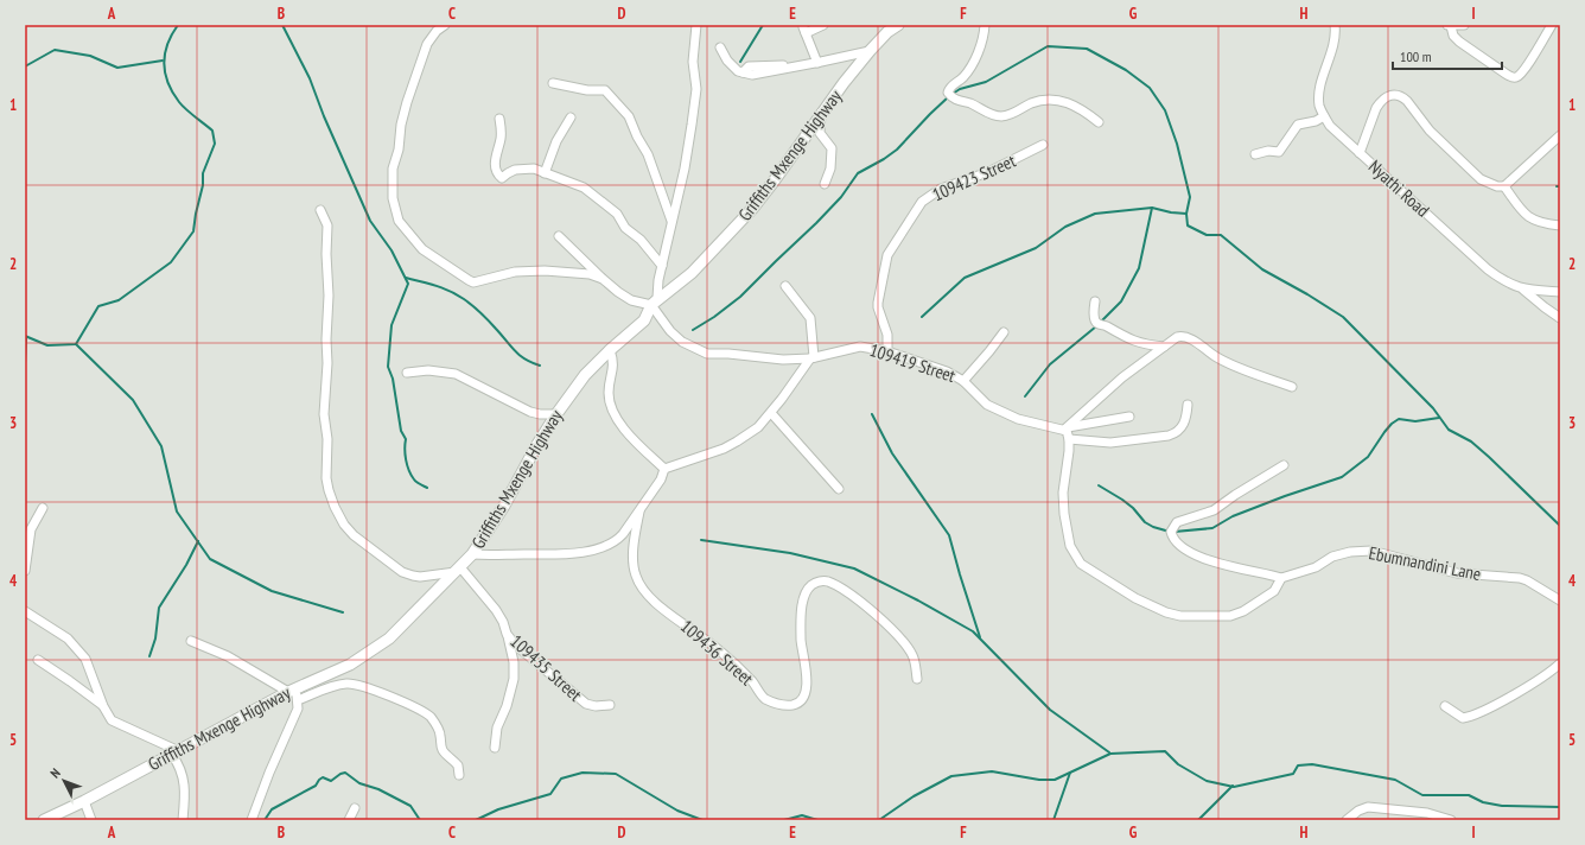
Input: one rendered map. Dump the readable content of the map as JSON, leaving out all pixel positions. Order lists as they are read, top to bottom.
{
  "streets": {
    "street": [
      "Griffiths Mxenge Highway",
      "109423 Street",
      "Nyathi Road",
      "109419 Street",
      "Ebumnandini Lane",
      "109436 Street",
      "109435 Street"
    ]
  },
  "crossings": [
    ["Griffiths Mxenge Highway", "109419 Street"],
    ["Griffiths Mxenge Highway", "109435 Street"],
    ["109423 Street", "109419 Street"]
  ],
  "scale_bar": "100 m",
  "north": "top left",
  "grid": {
    "columns": [
      "A",
      "B",
      "C",
      "D",
      "E",
      "F",
      "G",
      "H",
      "I"
    ],
    "rows": [
      "1",
      "2",
      "3",
      "4",
      "5"
    ]
  }
}
